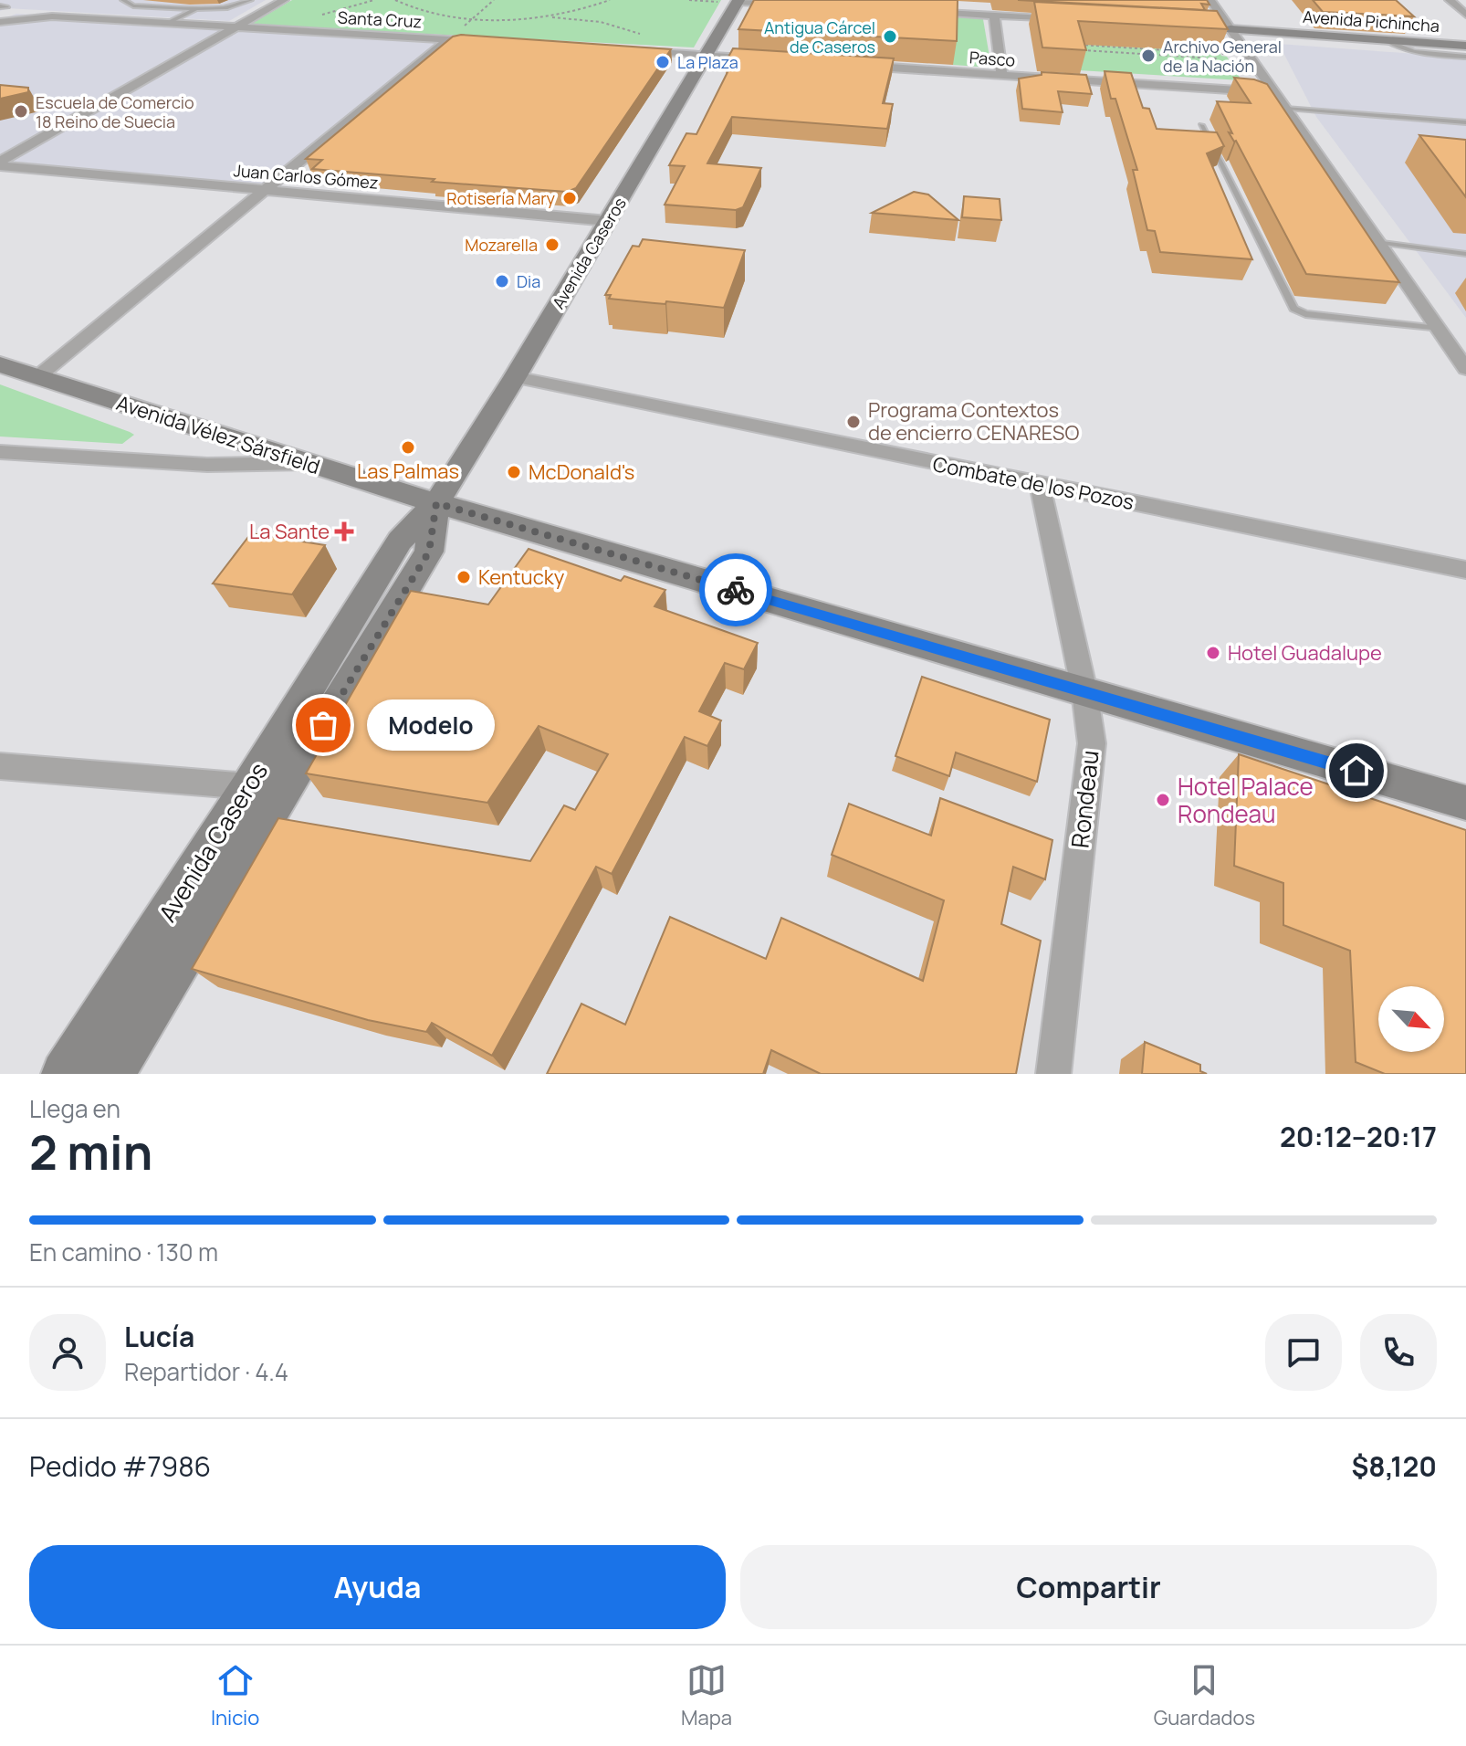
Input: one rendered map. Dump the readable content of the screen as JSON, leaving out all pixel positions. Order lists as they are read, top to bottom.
{
  "streets": {
    "main road": ["Avenida Pichincha", "Avenida Caseros", "Avenida Vélez Sársfield"],
    "street": [
      "Santa Cruz",
      "Pasco",
      "Juan Carlos Gómez",
      "Combate de los Pozos",
      "Rondeau"
    ]
  },
  "crossings": [
    ["Juan Carlos Gómez", "Avenida Caseros"],
    ["Avenida Caseros", "Avenida Vélez Sársfield"],
    ["Avenida Caseros", "Combate de los Pozos"],
    ["Avenida Vélez Sársfield", "Rondeau"],
    ["Combate de los Pozos", "Rondeau"]
  ],
  "places": {
    "other": [
      "Antigua Cárcel de Caseros",
      "Archivo General de la Nación",
      "La Plaza",
      "Escuela de Comercio 18 Reino de Suecia",
      "Rotisería Mary",
      "Mozarella",
      "Dia",
      "Programa Contextos de encierro CENARESO",
      "Las Palmas",
      "McDonald's",
      "Kentucky",
      "Hotel Guadalupe",
      "Modelo",
      "Hotel Palace Rondeau"
    ],
    "health": ["La Sante"]
  },
  "north": "bottom right",
  "page": {
    "bubble": "Modelo",
    "heading": ["2 min", "Llega en", "20:12–20:17"],
    "panel": [
      "Lucía",
      "Repartidor · 4.4",
      "Pedido #7986",
      "$8,120"
    ],
    "bar": "En camino · 130 m",
    "buttons": ["Ayuda", "Compartir"],
    "tabs": ["Inicio", "Mapa", "Guardados"]
  }
}
